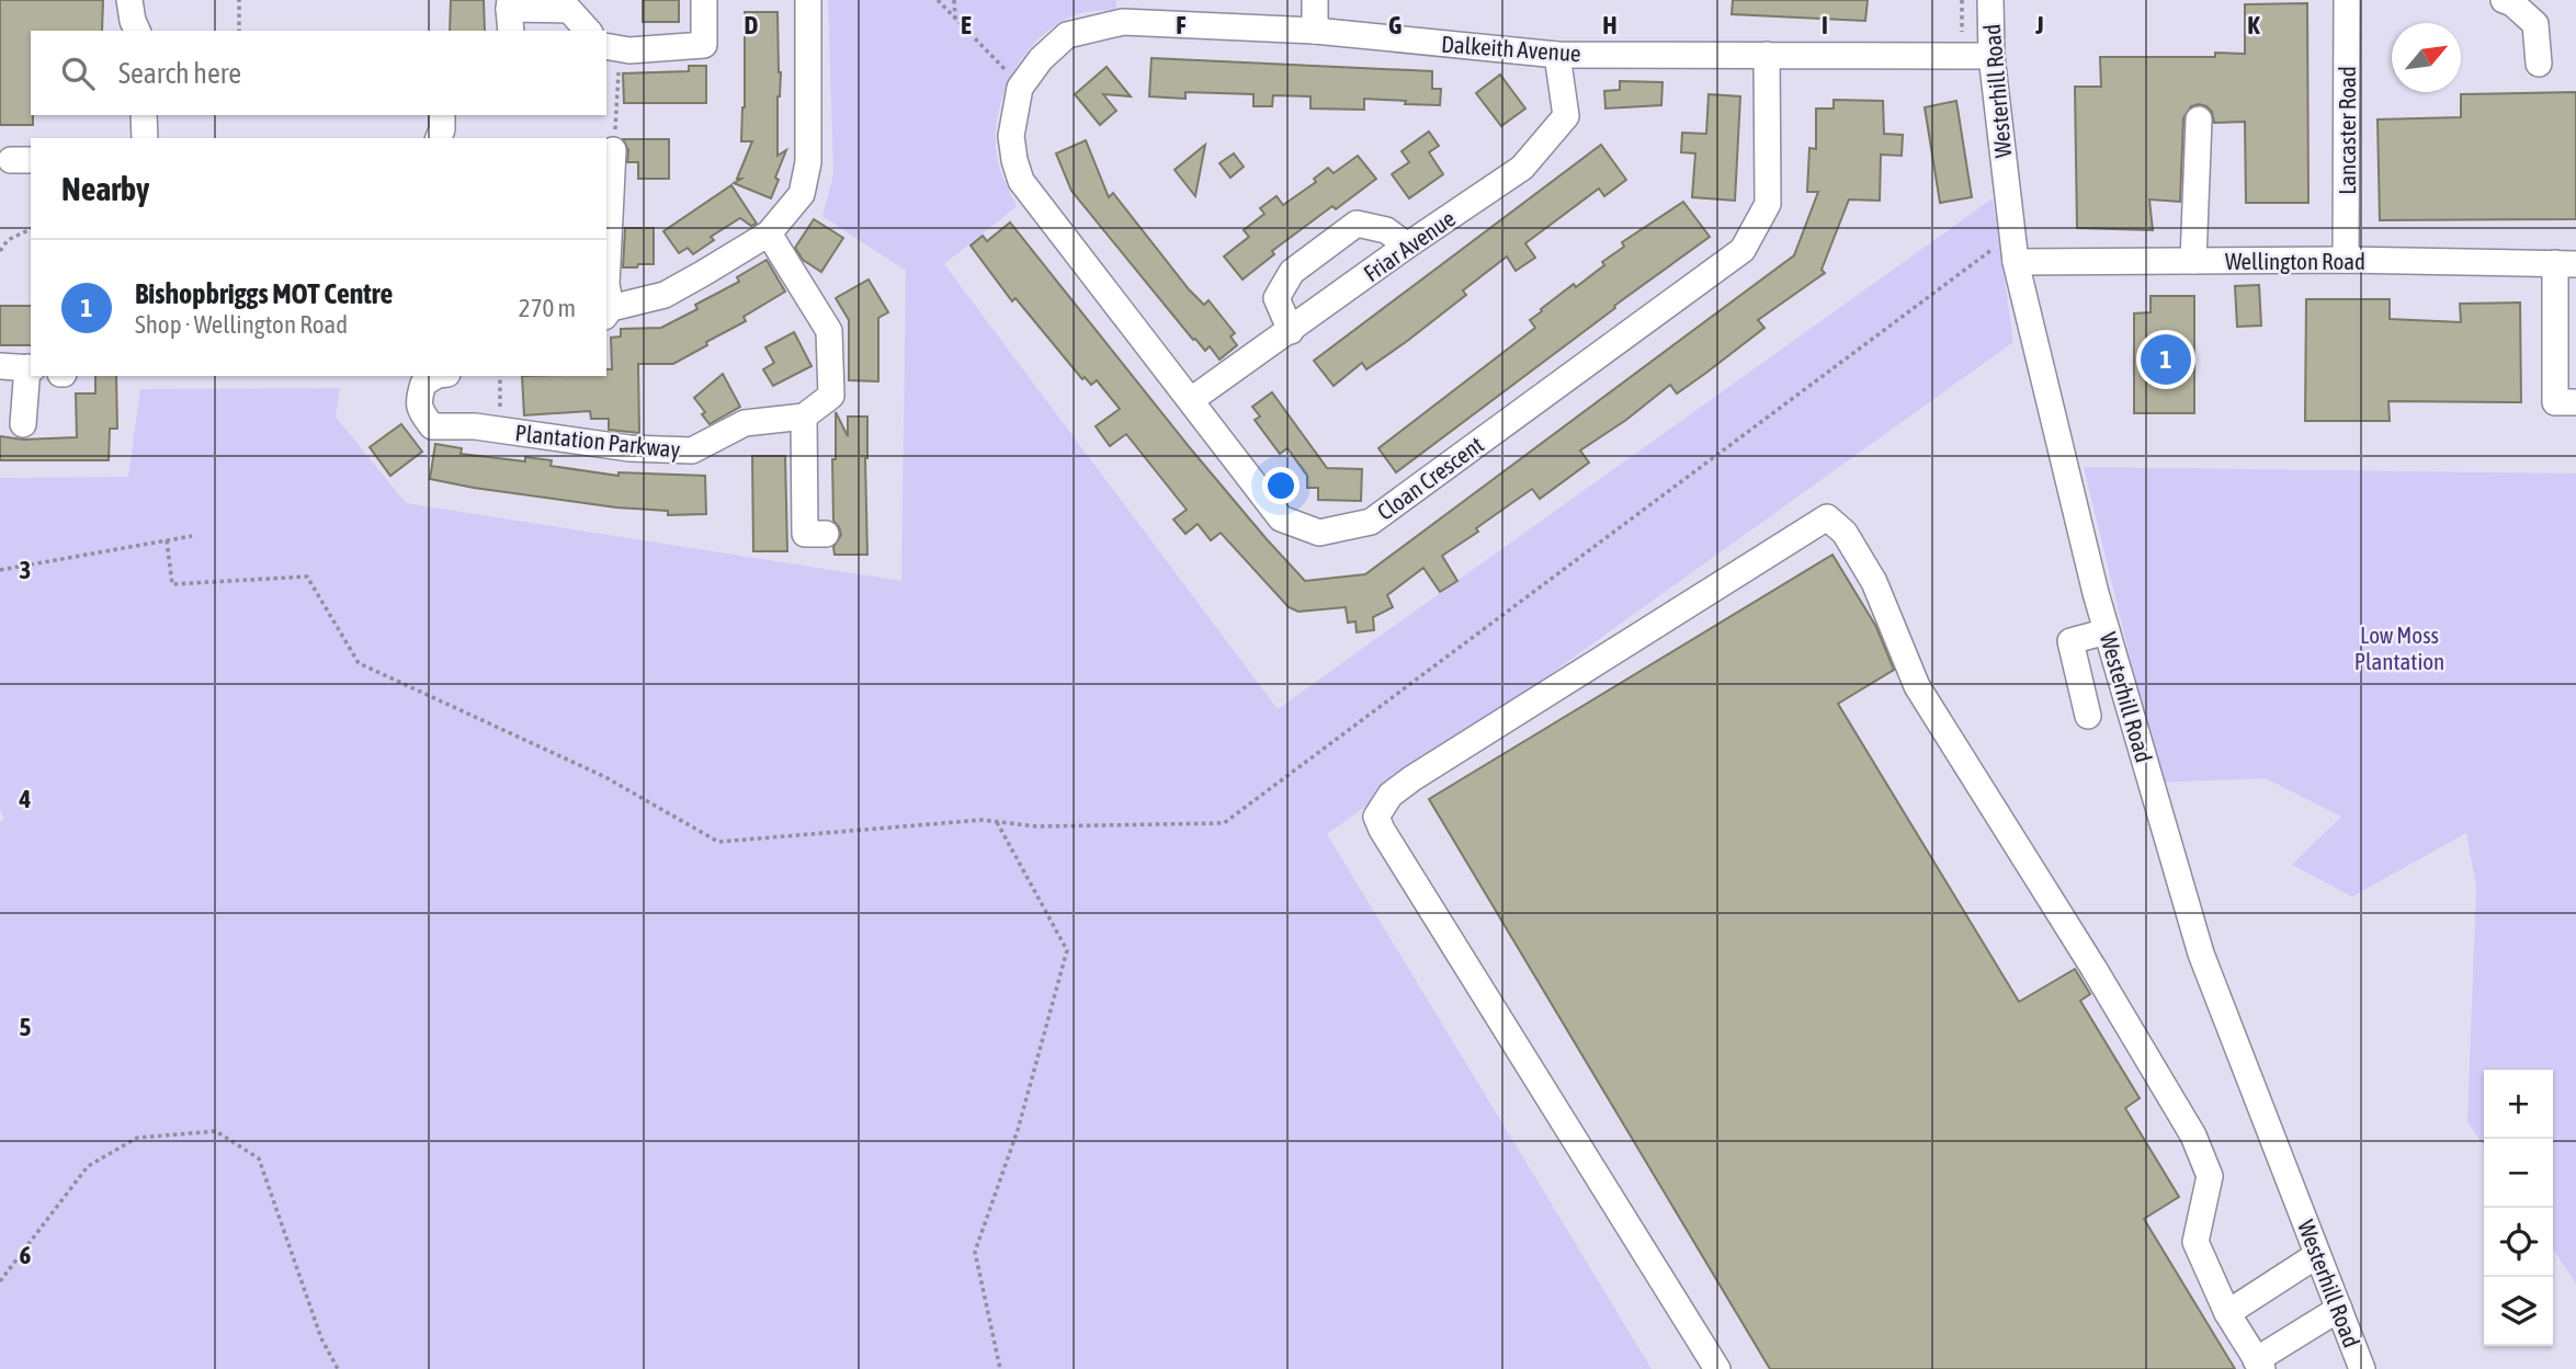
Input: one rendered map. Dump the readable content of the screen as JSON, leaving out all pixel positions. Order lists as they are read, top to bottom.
{
  "streets": {
    "street": [
      "Dalkeith Avenue",
      "Westerhill Road",
      "Lancaster Road",
      "Friar Avenue",
      "Wellington Road",
      "Plantation Parkway",
      "Cloan Crescent"
    ]
  },
  "crossings": [
    ["Dalkeith Avenue", "Westerhill Road"],
    ["Dalkeith Avenue", "Friar Avenue"],
    ["Dalkeith Avenue", "Cloan Crescent"],
    ["Westerhill Road", "Wellington Road"],
    ["Lancaster Road", "Wellington Road"],
    ["Friar Avenue", "Cloan Crescent"]
  ],
  "parks": ["Low Moss Plantation"],
  "north": "top right",
  "page": {
    "search": "Search here",
    "heading": "Nearby",
    "list": [
      {
        "mark": "1",
        "name": "Bishopbriggs MOT Centre",
        "note": "Shop · Wellington Road",
        "value": "270 m"
      }
    ],
    "pins": "1",
    "map_buttons": ["+", "−"]
  },
  "grid": {
    "columns": [
      "D",
      "E",
      "F",
      "G",
      "H",
      "I",
      "J",
      "K"
    ],
    "rows": [
      "3",
      "4",
      "5",
      "6"
    ]
  }
}
